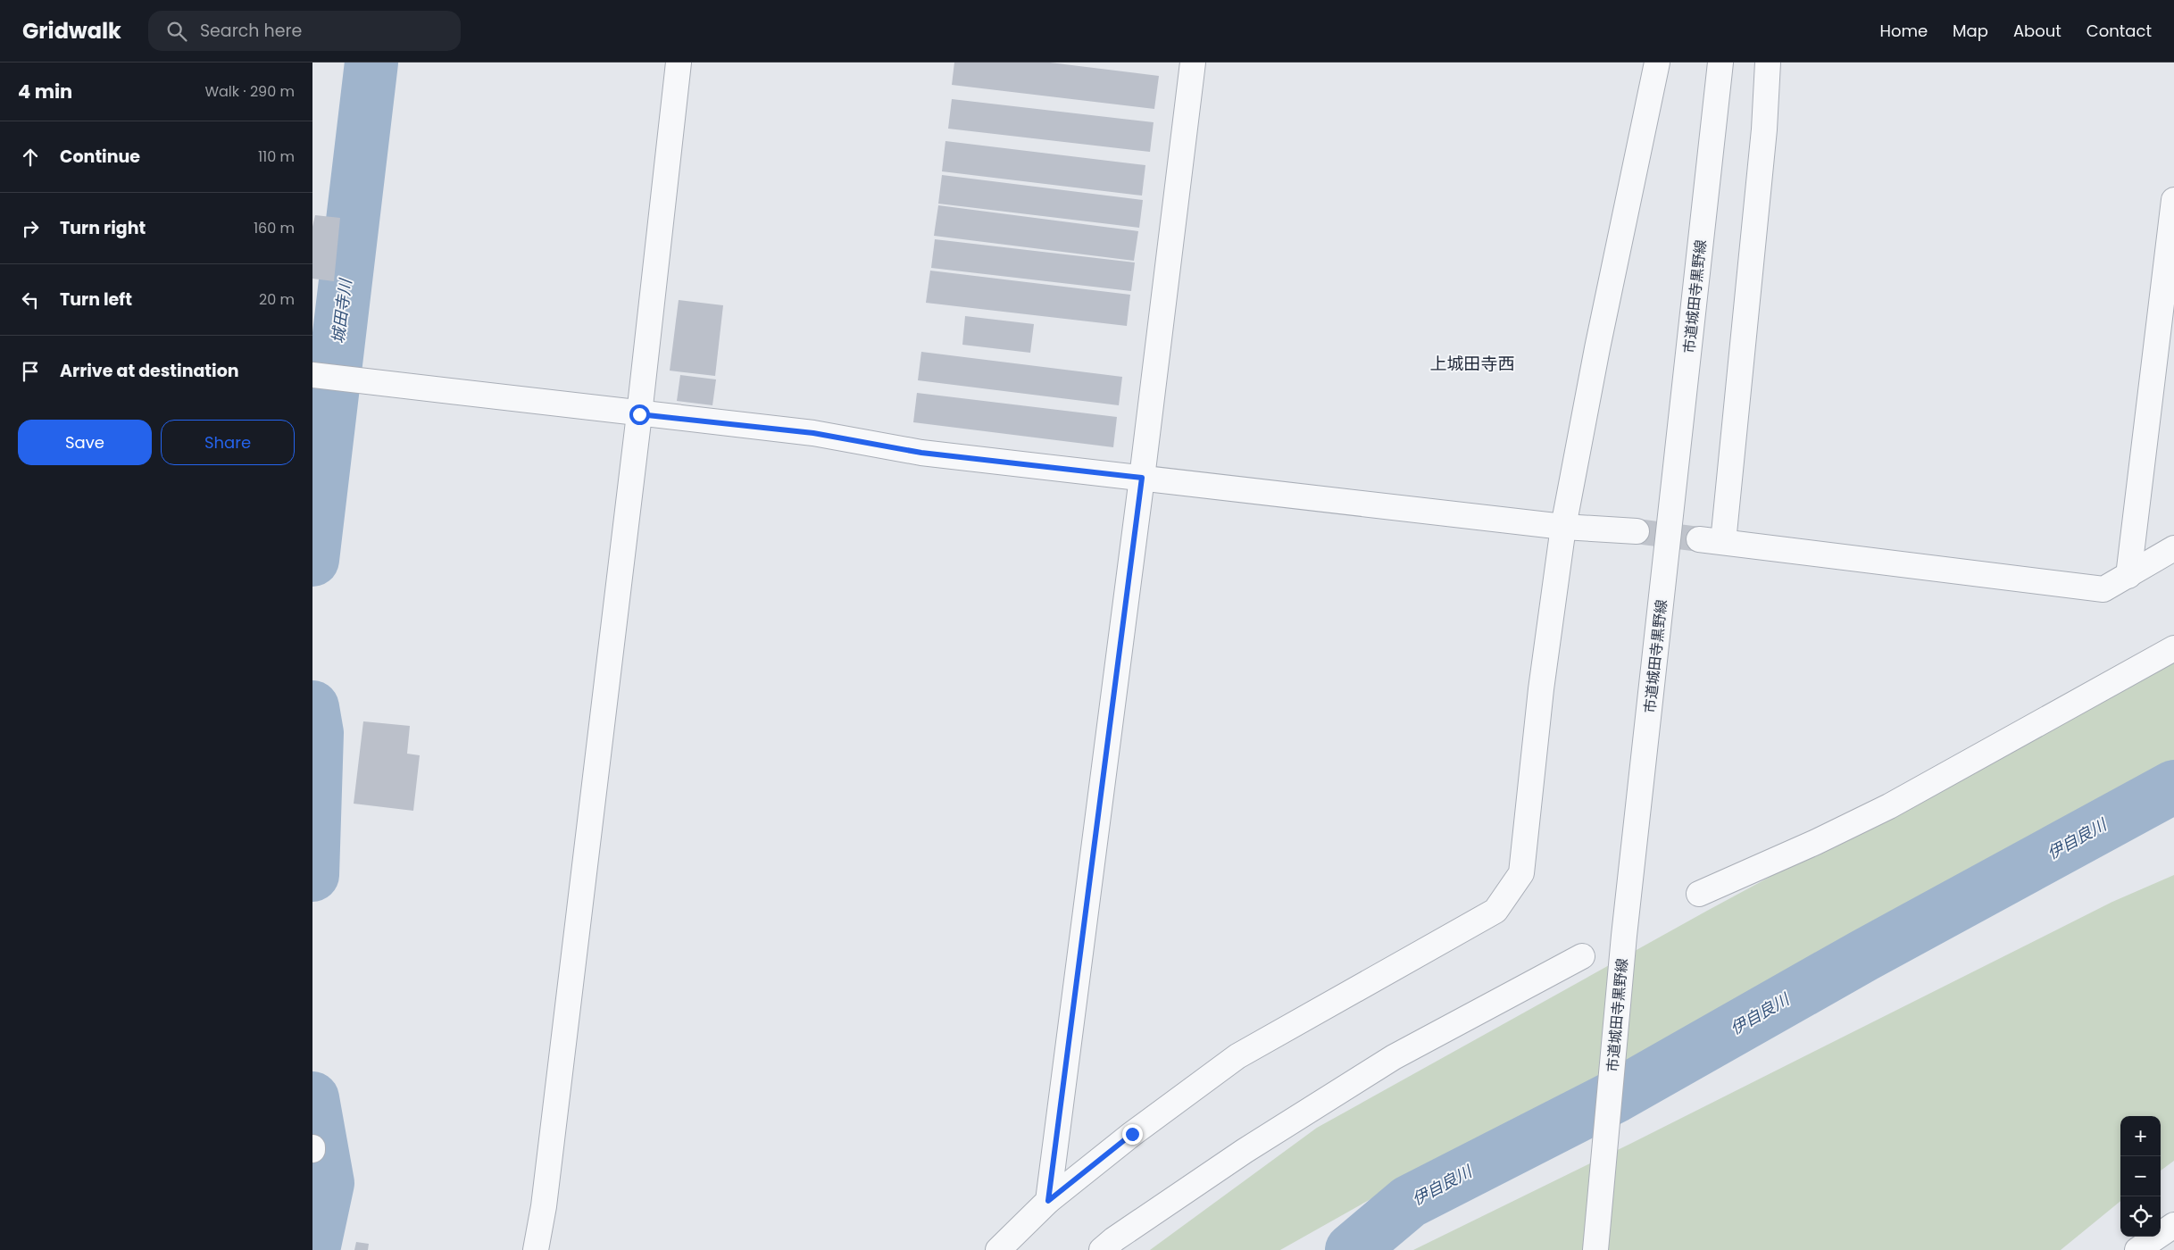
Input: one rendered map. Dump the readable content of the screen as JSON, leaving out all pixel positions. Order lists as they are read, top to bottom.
{
  "streets": {
    "street": ["市道城田寺黒野線"]
  },
  "districts": ["上城田寺西"],
  "water": ["城田寺川", "伊自良川"],
  "page": {
    "header": "Gridwalk",
    "search": "Search here",
    "nav": [
      "Home",
      "Map",
      "About",
      "Contact"
    ],
    "heading": ["4 min", "Walk · 290 m"],
    "list": [
      ["Continue", "110 m"],
      ["Turn right", "160 m"],
      ["Turn left", "20 m"],
      "Arrive at destination"
    ],
    "buttons": ["Save", "Share"],
    "map_buttons": ["+", "−"]
  }
}
